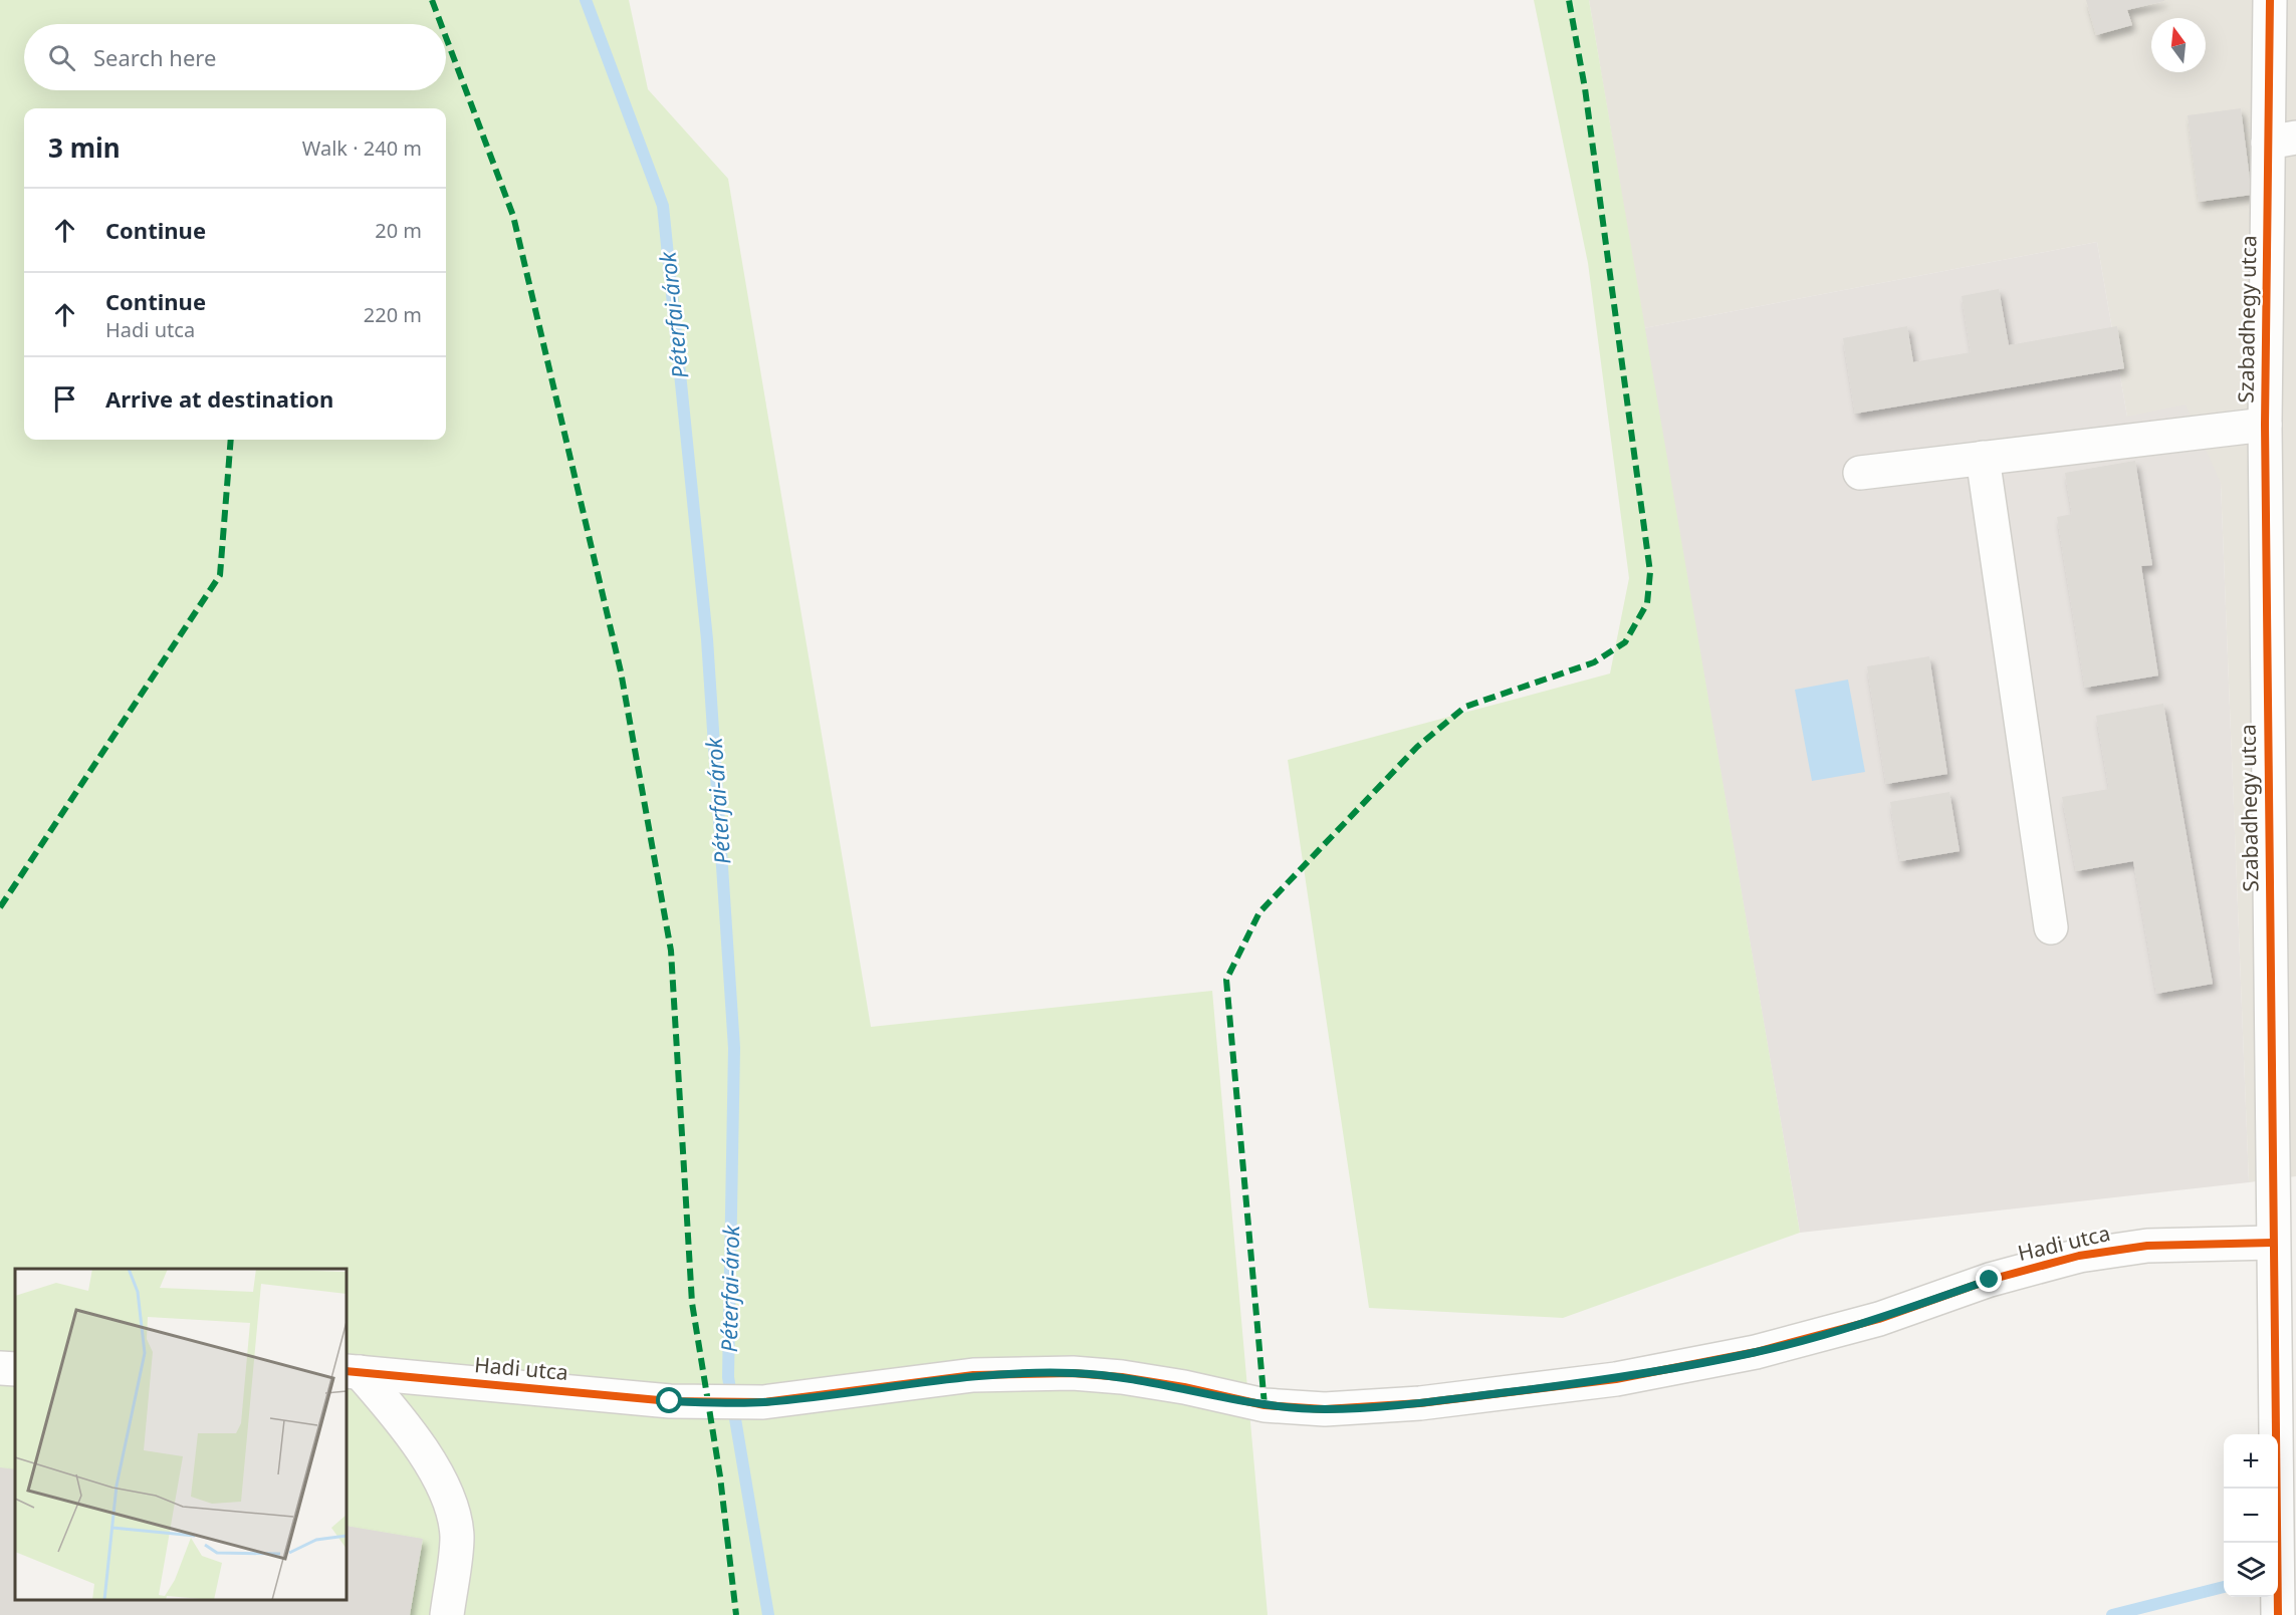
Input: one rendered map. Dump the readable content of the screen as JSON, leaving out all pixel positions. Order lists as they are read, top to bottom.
{
  "streets": {
    "street": ["Szabadhegy utca", "Hadi utca"]
  },
  "crossings": [
    ["Szabadhegy utca", "Hadi utca"]
  ],
  "water": ["Péterfai-árok"],
  "north": "top",
  "page": {
    "search": "Search here",
    "heading": ["3 min", "Walk · 240 m"],
    "list": [
      ["Continue", "20 m"],
      ["Continue", "Hadi utca", "220 m"],
      "Arrive at destination"
    ],
    "map_buttons": ["+", "−"]
  }
}
